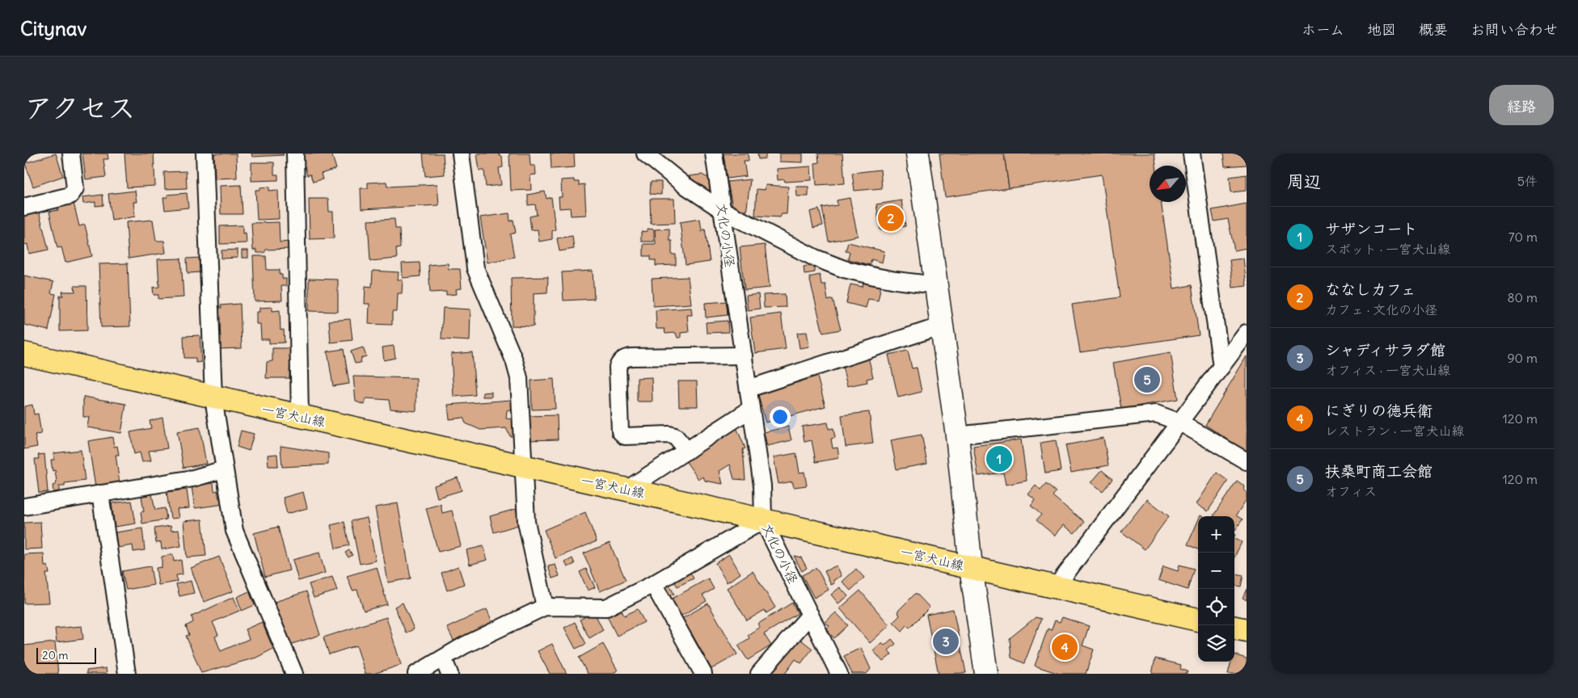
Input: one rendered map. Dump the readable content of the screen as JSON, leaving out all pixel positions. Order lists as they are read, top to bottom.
{
  "streets": {
    "main road": ["一宮犬山線"],
    "street": ["文化の小径"]
  },
  "crossings": [
    ["文化の小径", "一宮犬山線"]
  ],
  "scale_bar": "20 m",
  "north": "bottom left",
  "page": {
    "header": "Citynav",
    "nav": [
      "ホーム",
      "地図",
      "概要",
      "お問い合わせ"
    ],
    "title": "アクセス",
    "buttons": "経路",
    "heading": ["周辺", "5件"],
    "pins": [
      "2",
      "5",
      "1",
      "3",
      "4"
    ],
    "list": [
      {
        "mark": "1",
        "name": "サザンコート",
        "note": "スポット · 一宮犬山線",
        "value": "70 m"
      },
      {
        "mark": "2",
        "name": "ななしカフェ",
        "note": "カフェ · 文化の小径",
        "value": "80 m"
      },
      {
        "mark": "3",
        "name": "シャディサラダ館",
        "note": "オフィス · 一宮犬山線",
        "value": "90 m"
      },
      {
        "mark": "4",
        "name": "にぎりの徳兵衛",
        "note": "レストラン · 一宮犬山線",
        "value": "120 m"
      },
      {
        "mark": "5",
        "name": "扶桑町商工会館",
        "note": "オフィス",
        "value": "120 m"
      }
    ],
    "map_buttons": ["+", "−"],
    "scale": "20 m"
  }
}
